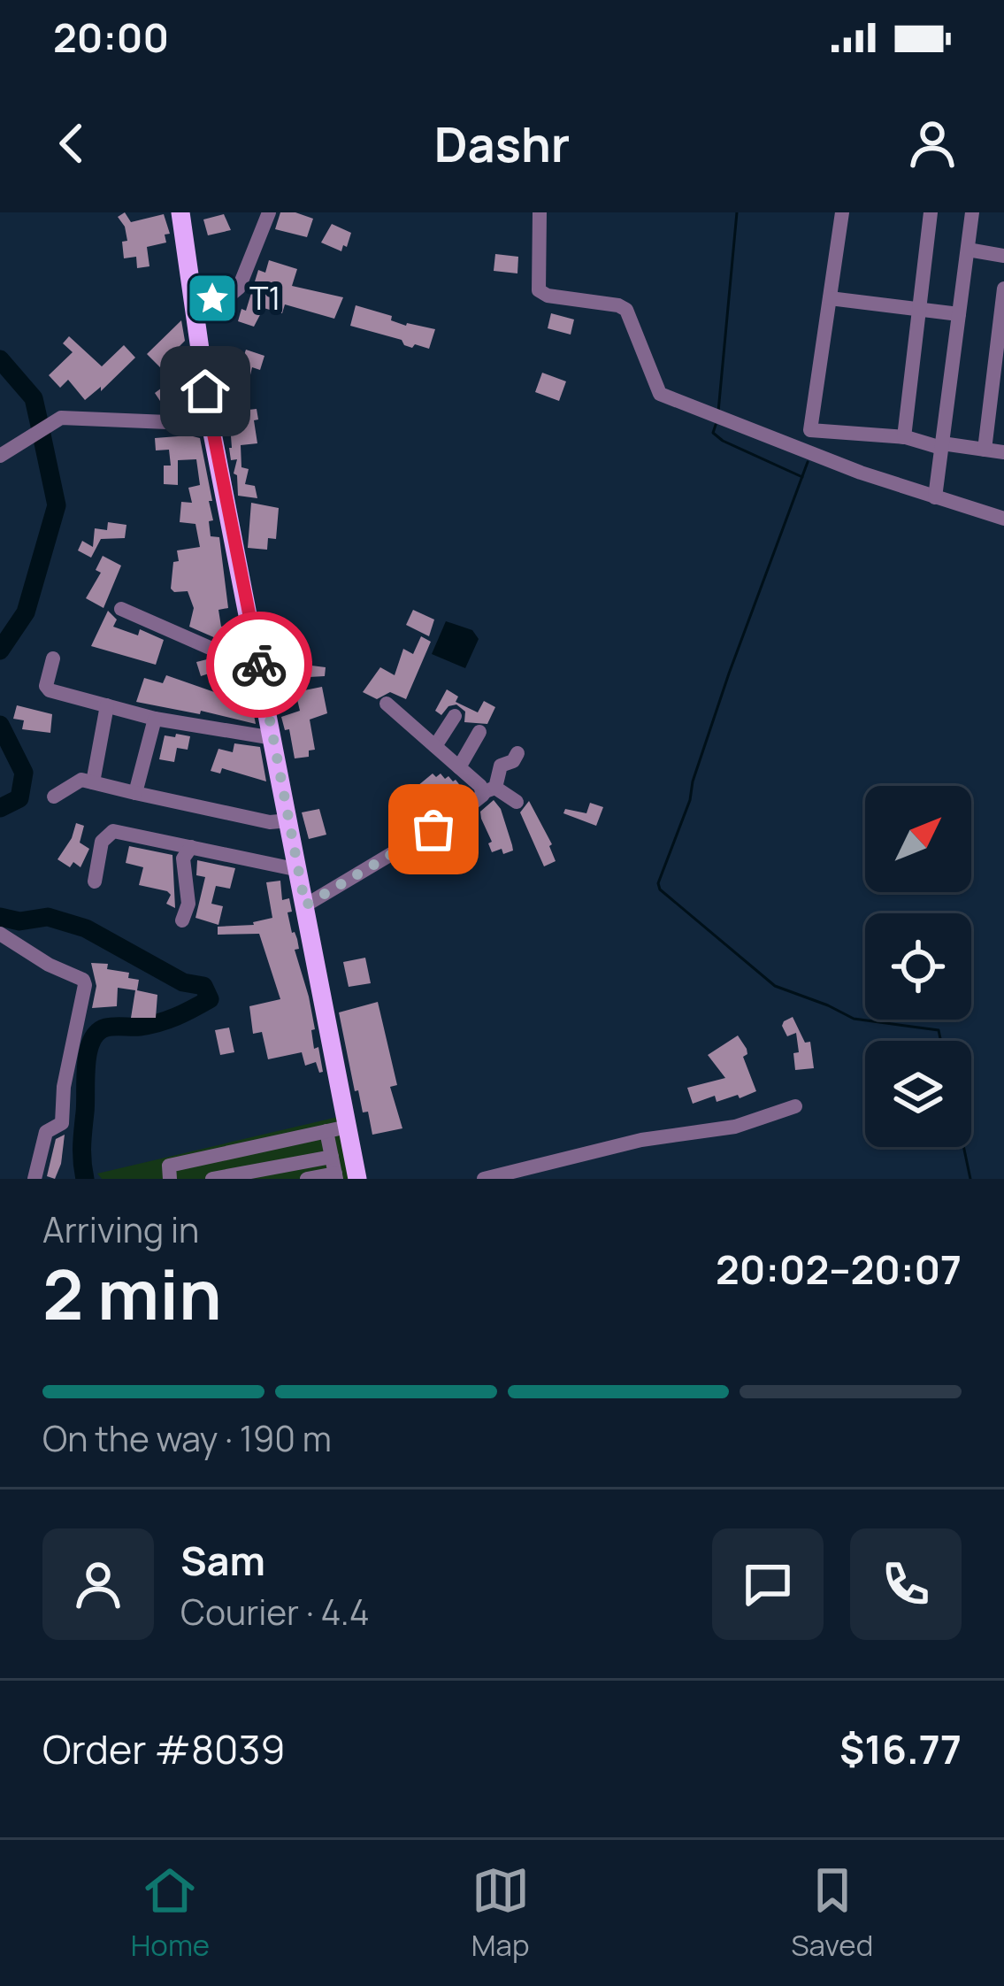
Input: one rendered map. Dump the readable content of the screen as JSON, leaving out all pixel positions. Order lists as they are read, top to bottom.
{
  "places": {
    "place": ["T1"]
  },
  "north": "top right",
  "page": {
    "status": "20:00",
    "header": "Dashr",
    "heading": ["2 min", "Arriving in", "20:02–20:07"],
    "panel": [
      "Sam",
      "Courier · 4.4",
      "Order #8039",
      "$16.77"
    ],
    "bar": "On the way · 190 m",
    "tabs": ["Home", "Map", "Saved"]
  }
}
